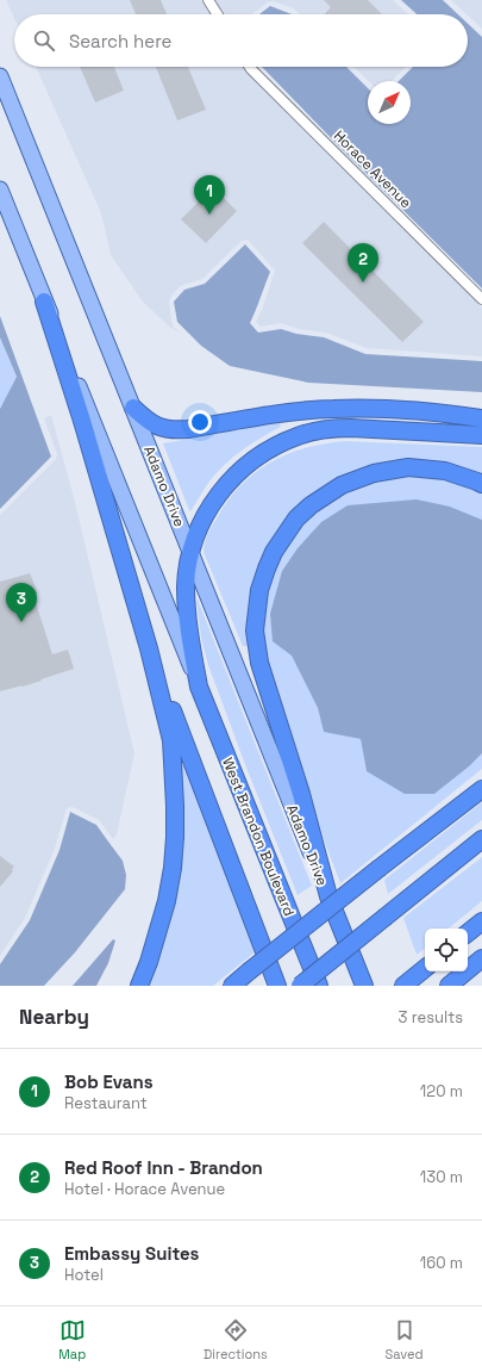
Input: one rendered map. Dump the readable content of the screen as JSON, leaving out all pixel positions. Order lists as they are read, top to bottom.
{
  "streets": {
    "highway": ["West Brandon Boulevard"],
    "main road": ["Adamo Drive"],
    "street": ["Horace Avenue"]
  },
  "crossings": [
    ["Adamo Drive", "West Brandon Boulevard"]
  ],
  "north": "top right",
  "page": {
    "search": "Search here",
    "pins": ["1", "2", "3"],
    "heading": ["Nearby", "3 results"],
    "list": [
      {
        "mark": "1",
        "name": "Bob Evans",
        "note": "Restaurant",
        "value": "120 m"
      },
      {
        "mark": "2",
        "name": "Red Roof Inn - Brandon",
        "note": "Hotel · Horace Avenue",
        "value": "130 m"
      },
      {
        "mark": "3",
        "name": "Embassy Suites",
        "note": "Hotel",
        "value": "160 m"
      }
    ],
    "nav": ["Map", "Directions", "Saved"]
  }
}
